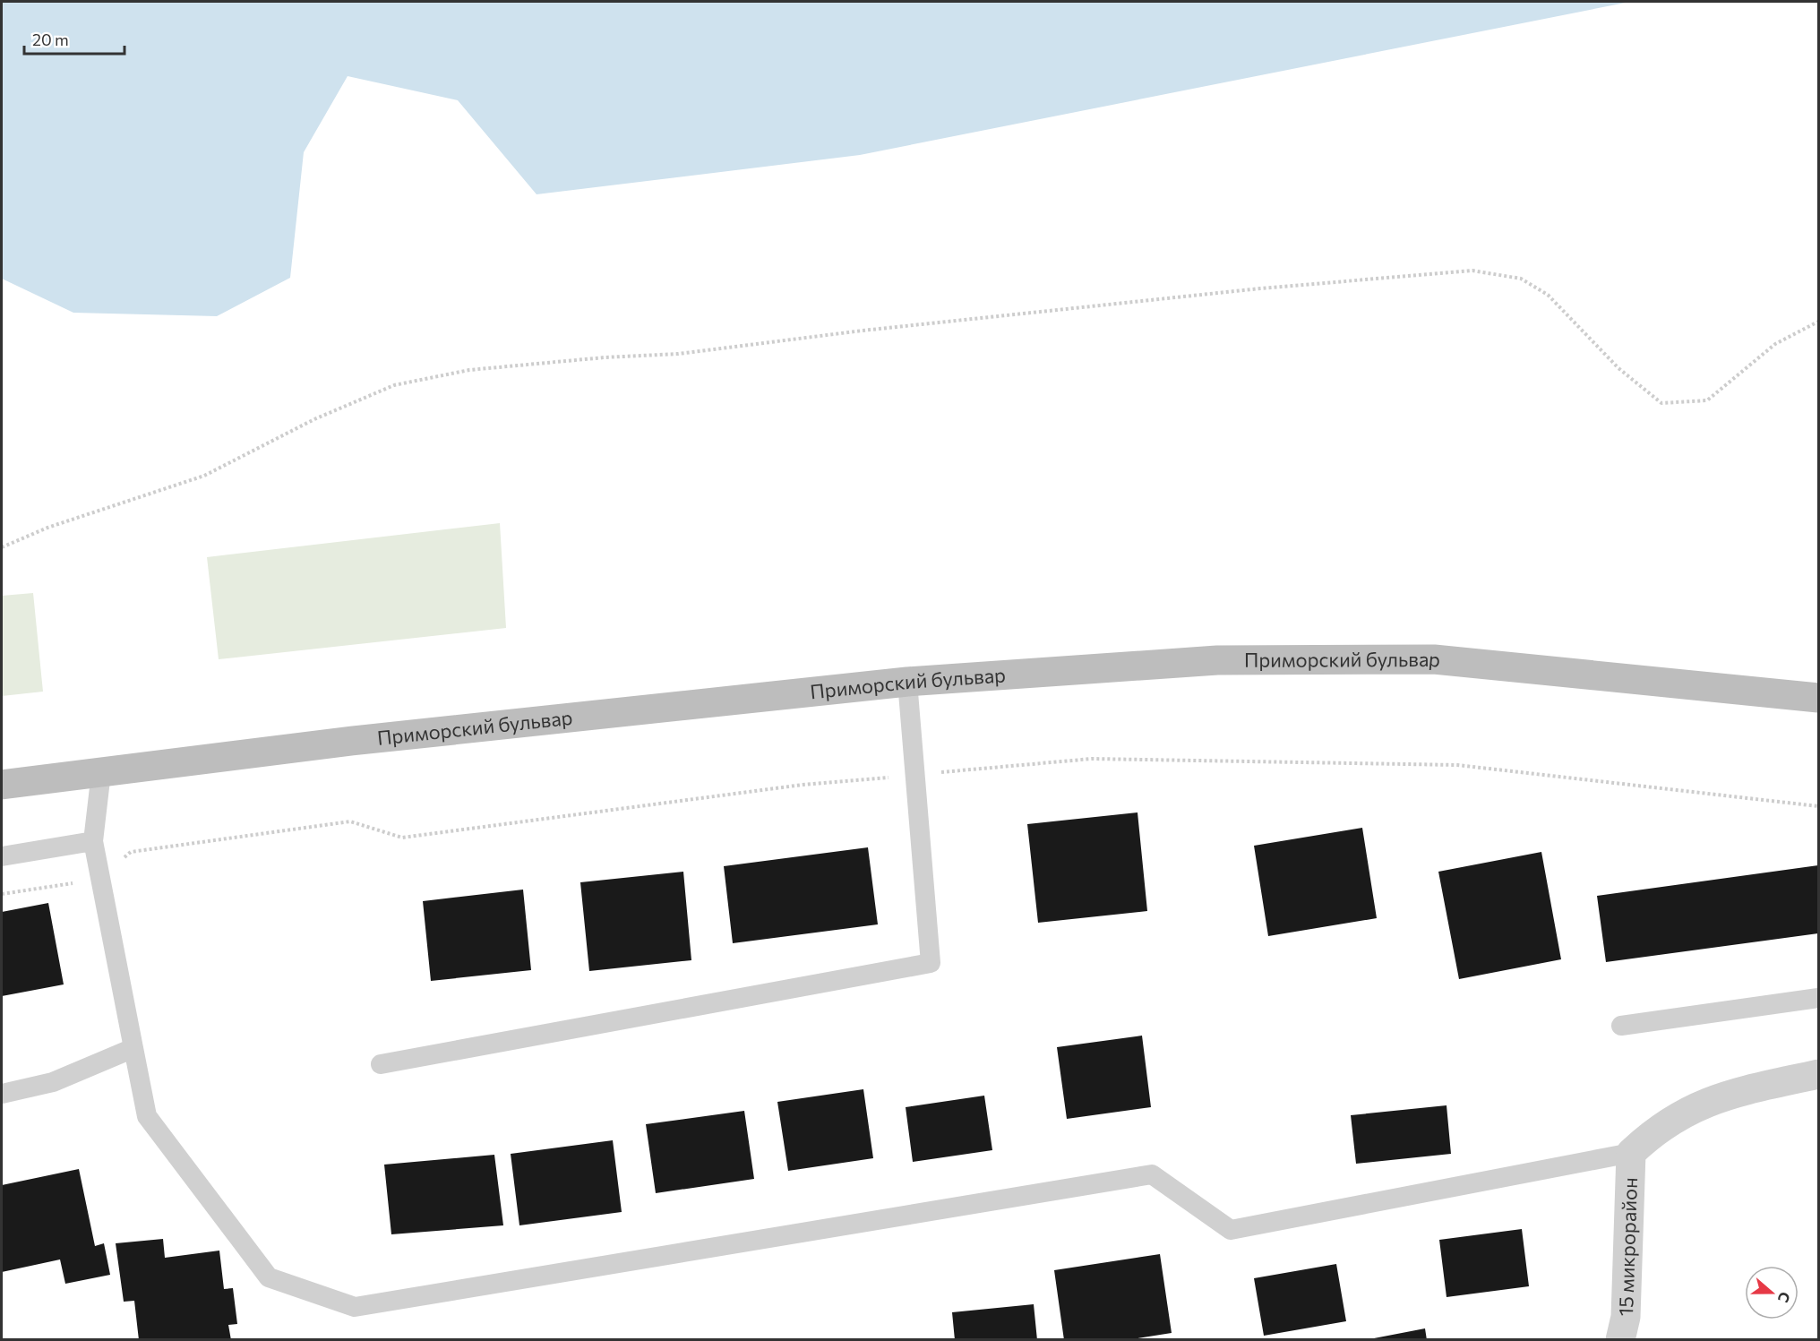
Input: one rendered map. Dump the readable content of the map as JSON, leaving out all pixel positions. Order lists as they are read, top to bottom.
{
  "streets": {
    "street": ["Приморский бульвар", "15 микрорайон"]
  },
  "scale_bar": "20 m",
  "north": "right"
}
